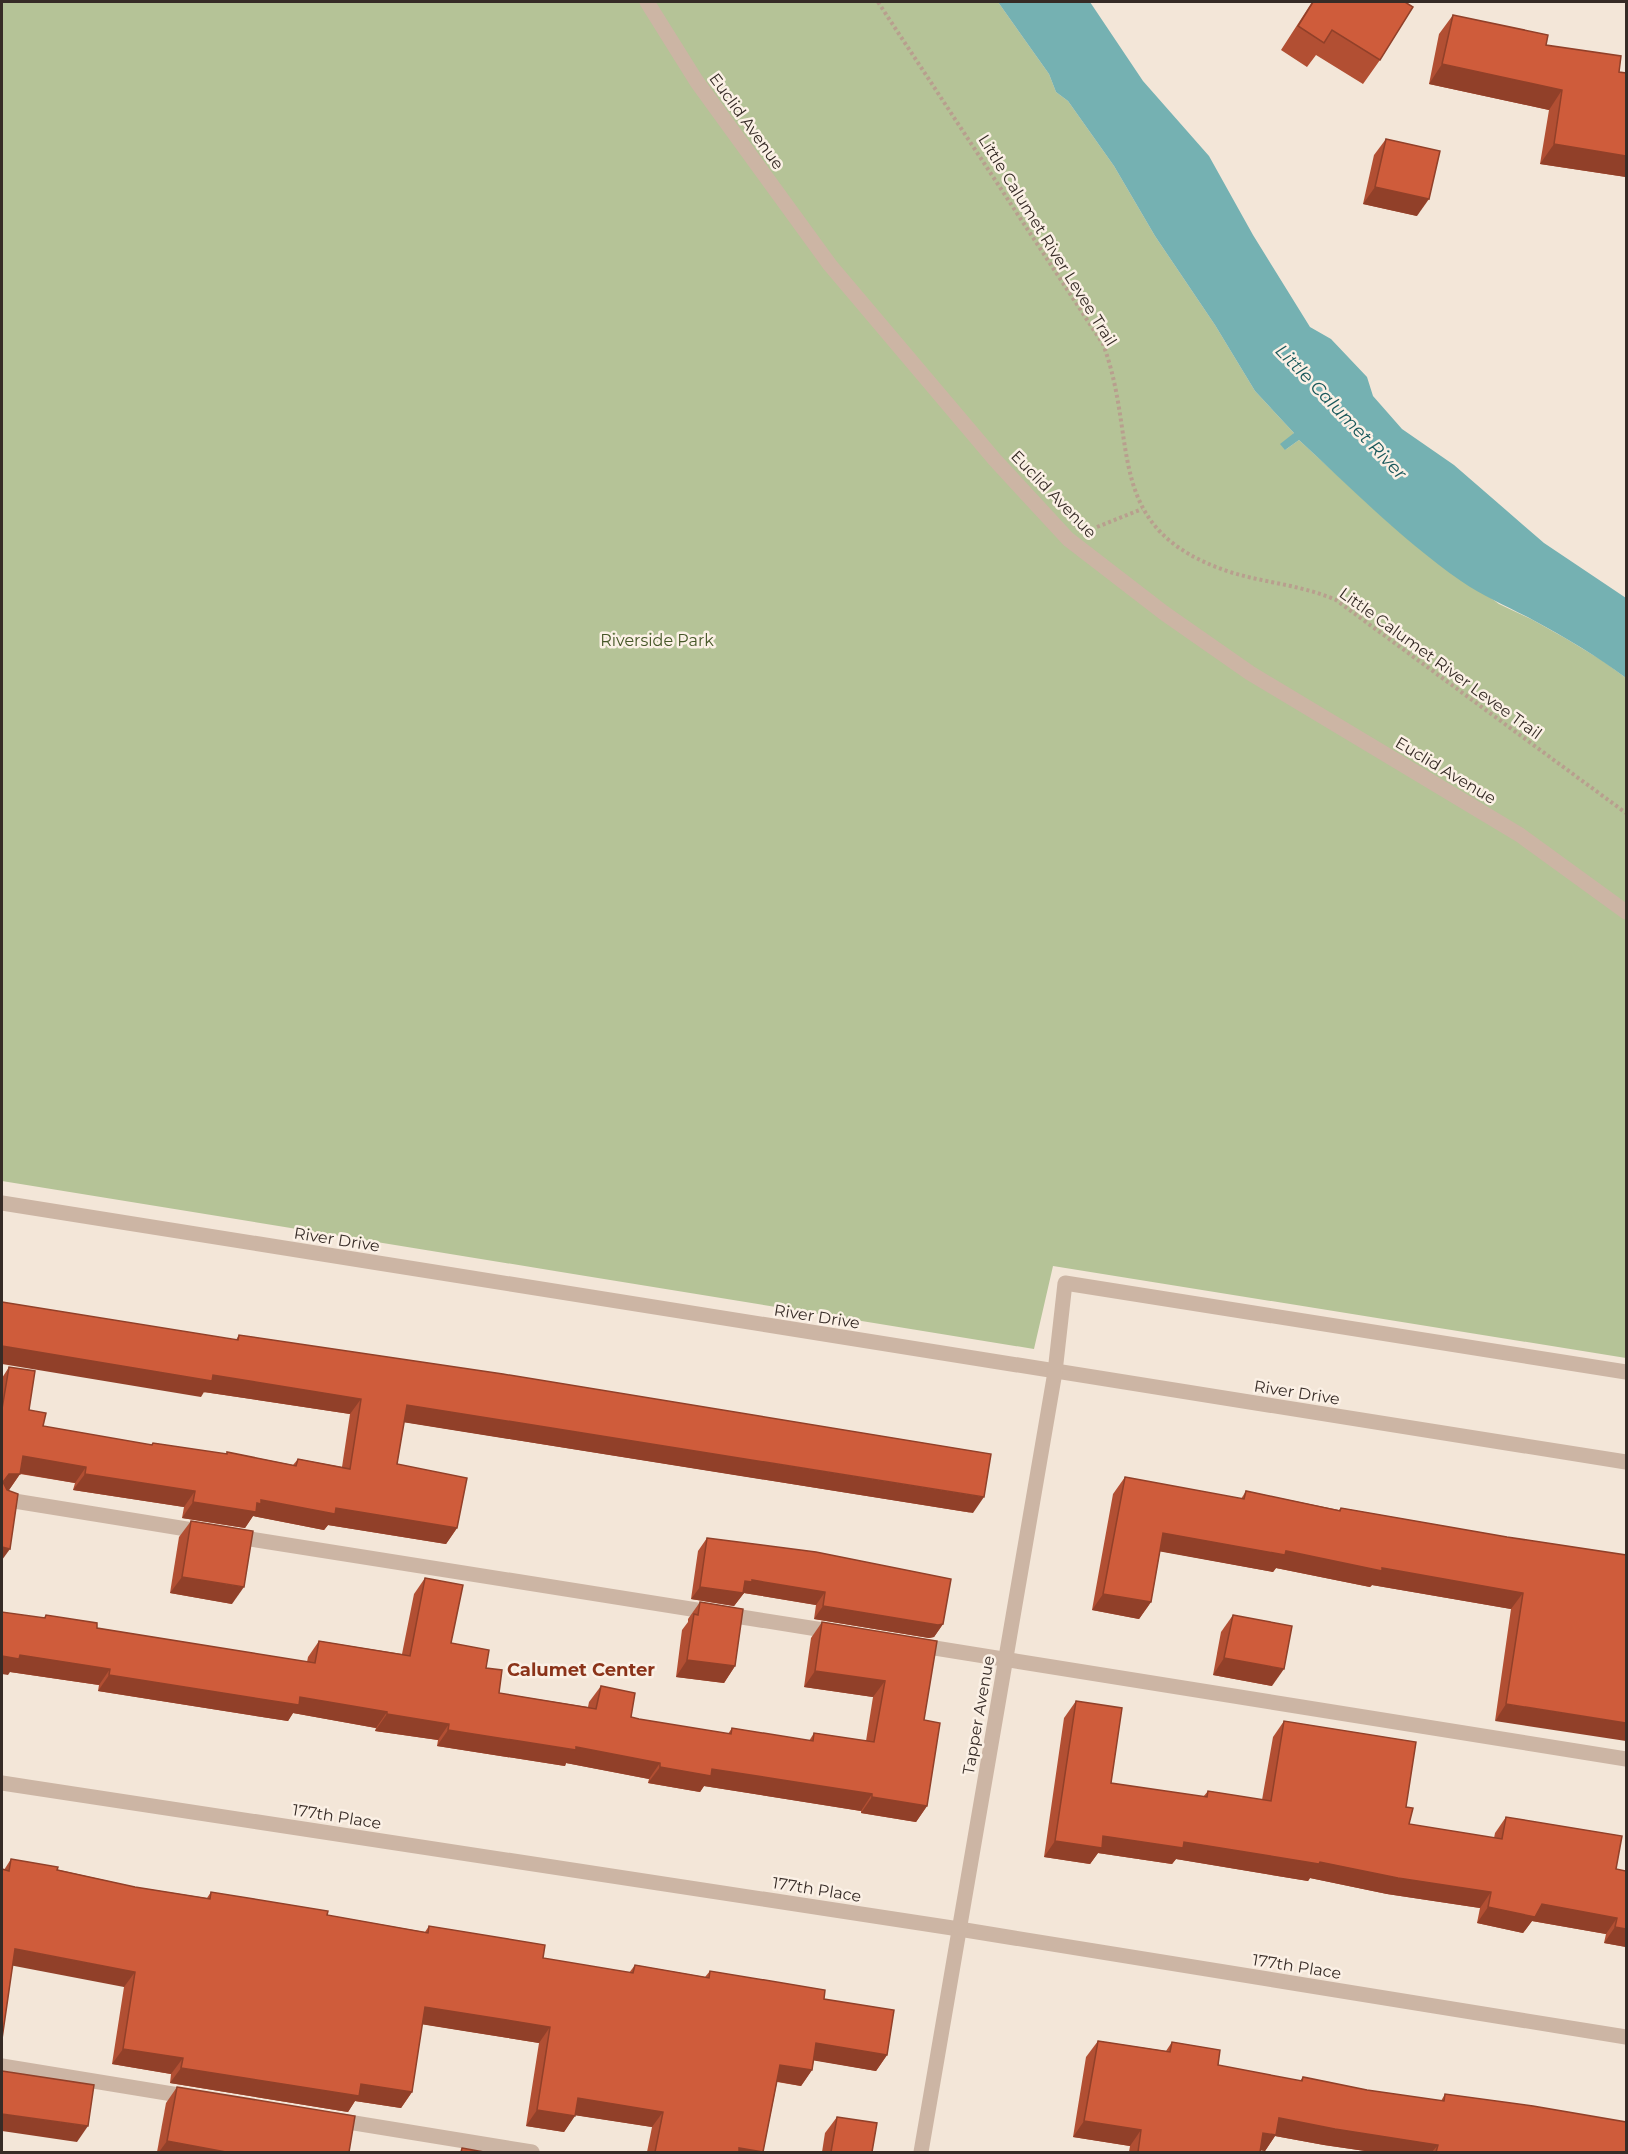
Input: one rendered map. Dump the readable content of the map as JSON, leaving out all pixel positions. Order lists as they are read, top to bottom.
{
  "streets": {
    "street": [
      "Euclid Avenue",
      "River Drive",
      "Tapper Avenue",
      "177th Place"
    ],
    "path": ["Little Calumet River Levee Trail"]
  },
  "crossings": [
    ["River Drive", "Tapper Avenue"],
    ["Tapper Avenue", "177th Place"]
  ],
  "districts": ["Calumet Center"],
  "water": ["Little Calumet River"],
  "parks": ["Riverside Park"]
}
